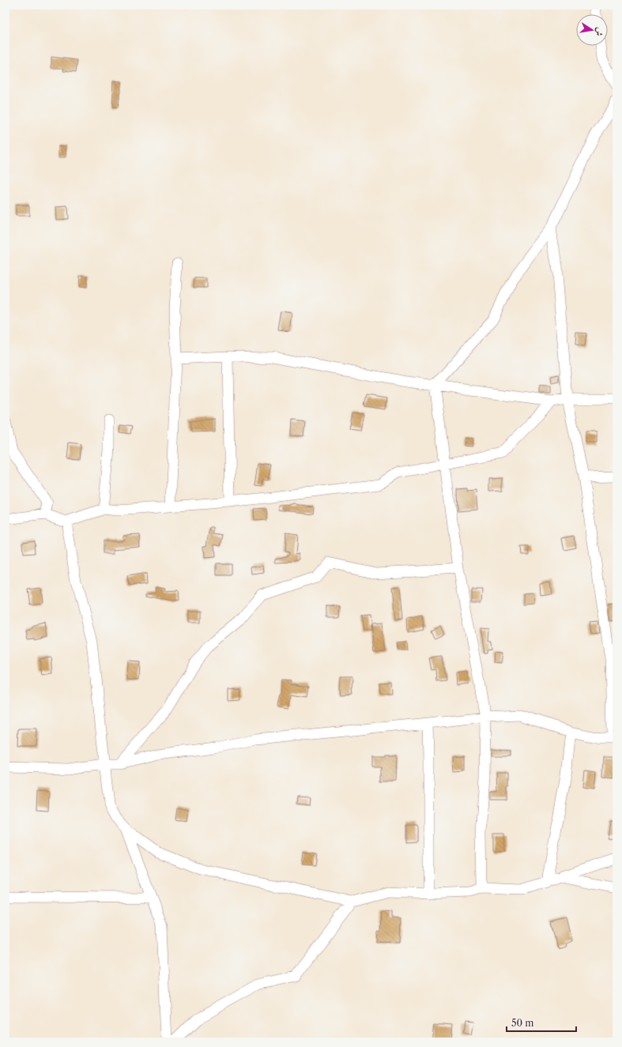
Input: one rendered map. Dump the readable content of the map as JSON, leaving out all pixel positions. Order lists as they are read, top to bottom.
{
  "scale_bar": "50 m",
  "north": "right"
}
